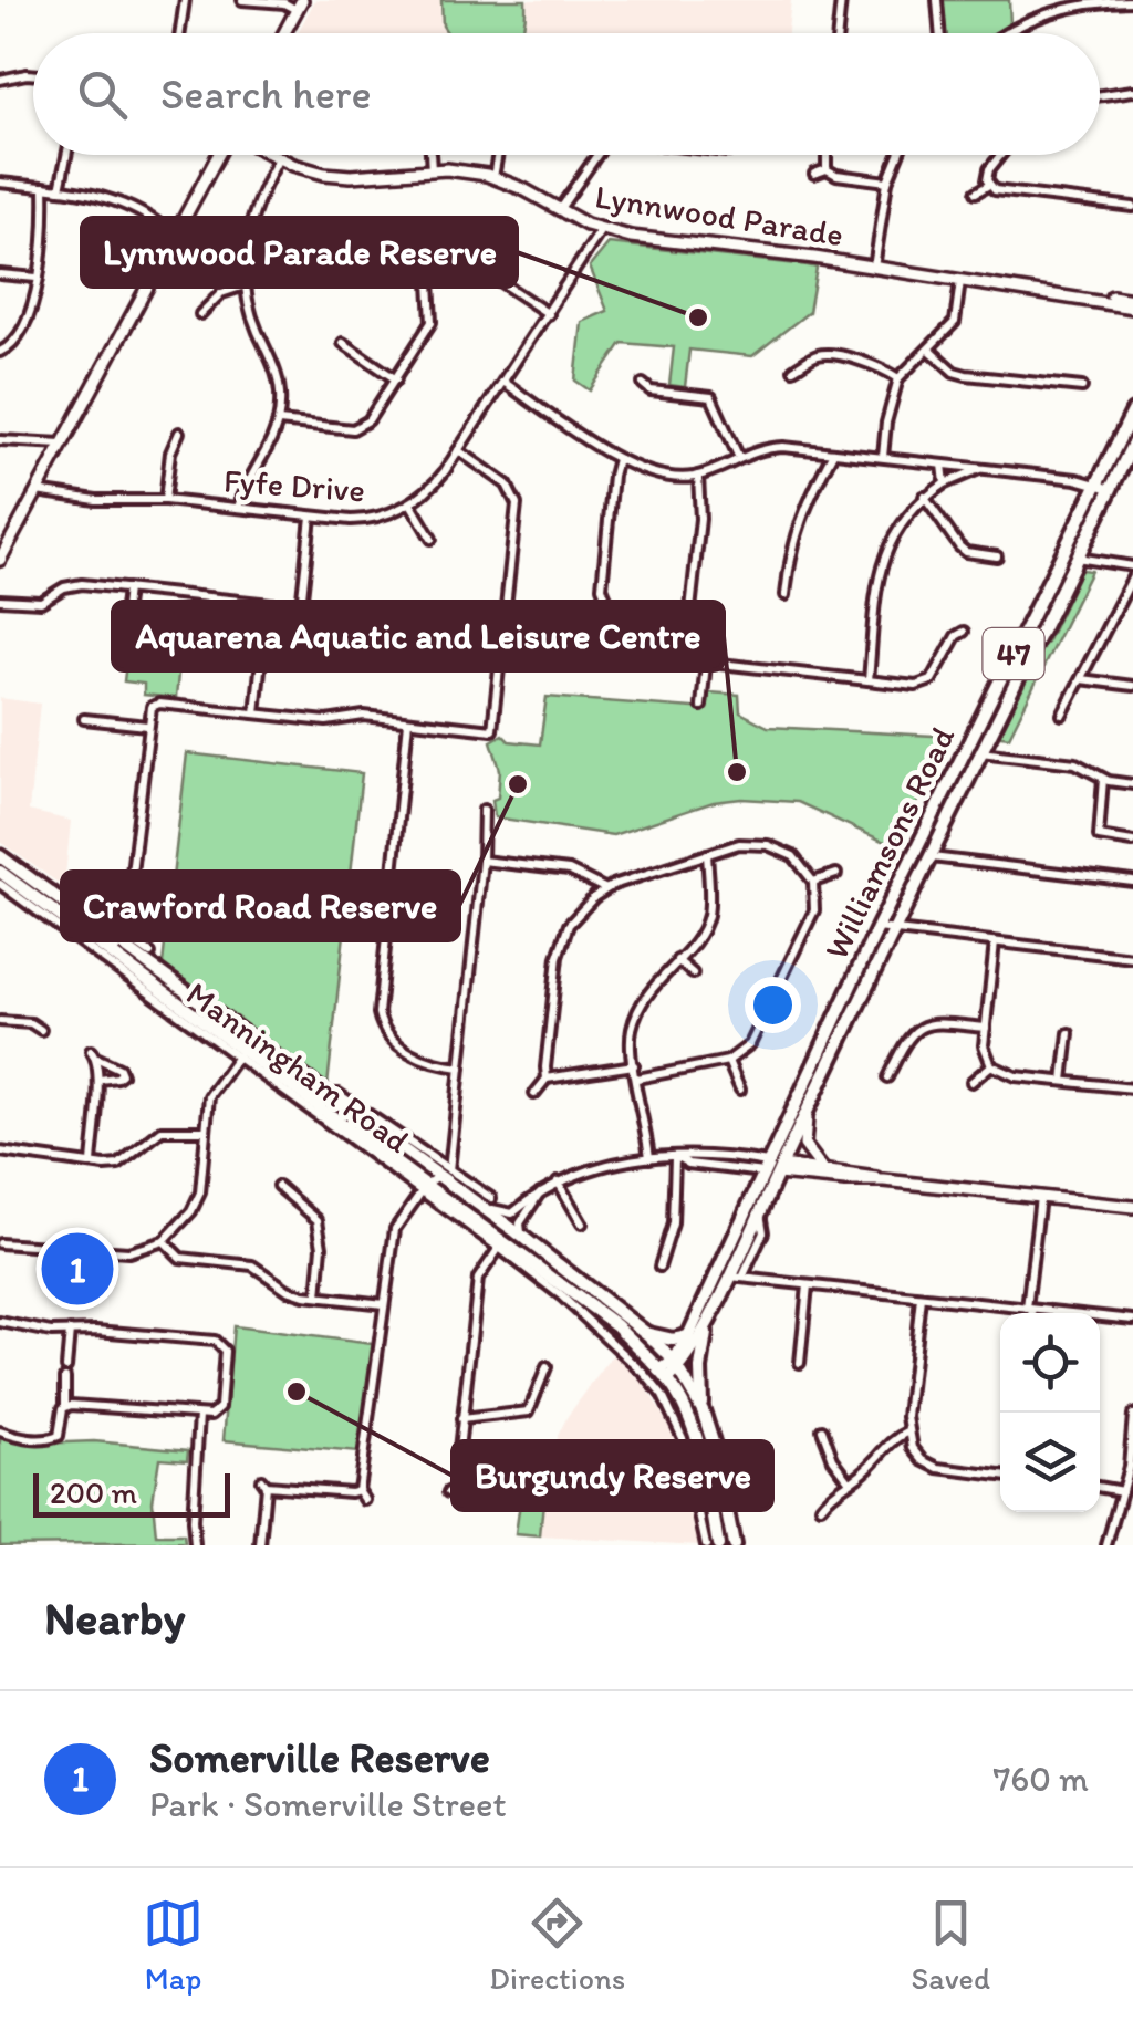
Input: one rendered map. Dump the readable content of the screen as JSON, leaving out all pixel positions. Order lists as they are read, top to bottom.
{
  "streets": {
    "main road": [
      "Lynnwood Parade",
      "47",
      "Williamsons Road",
      "Manningham Road"
    ],
    "street": ["Fyfe Drive"]
  },
  "crossings": [
    ["Lynnwood Parade", "Fyfe Drive"],
    ["47", "Williamsons Road"],
    ["47", "Manningham Road"],
    ["Williamsons Road", "Manningham Road"]
  ],
  "places": [
    "Lynnwood Parade Reserve",
    "Aquarena Aquatic and Leisure Centre",
    "Crawford Road Reserve",
    "Burgundy Reserve"
  ],
  "scale_bar": "200 m",
  "page": {
    "search": "Search here",
    "pins": "1",
    "scale": "200 m",
    "heading": "Nearby",
    "list": [
      {
        "mark": "1",
        "name": "Somerville Reserve",
        "note": "Park · Somerville Street",
        "value": "760 m"
      }
    ],
    "nav": ["Map", "Directions", "Saved"]
  }
}
